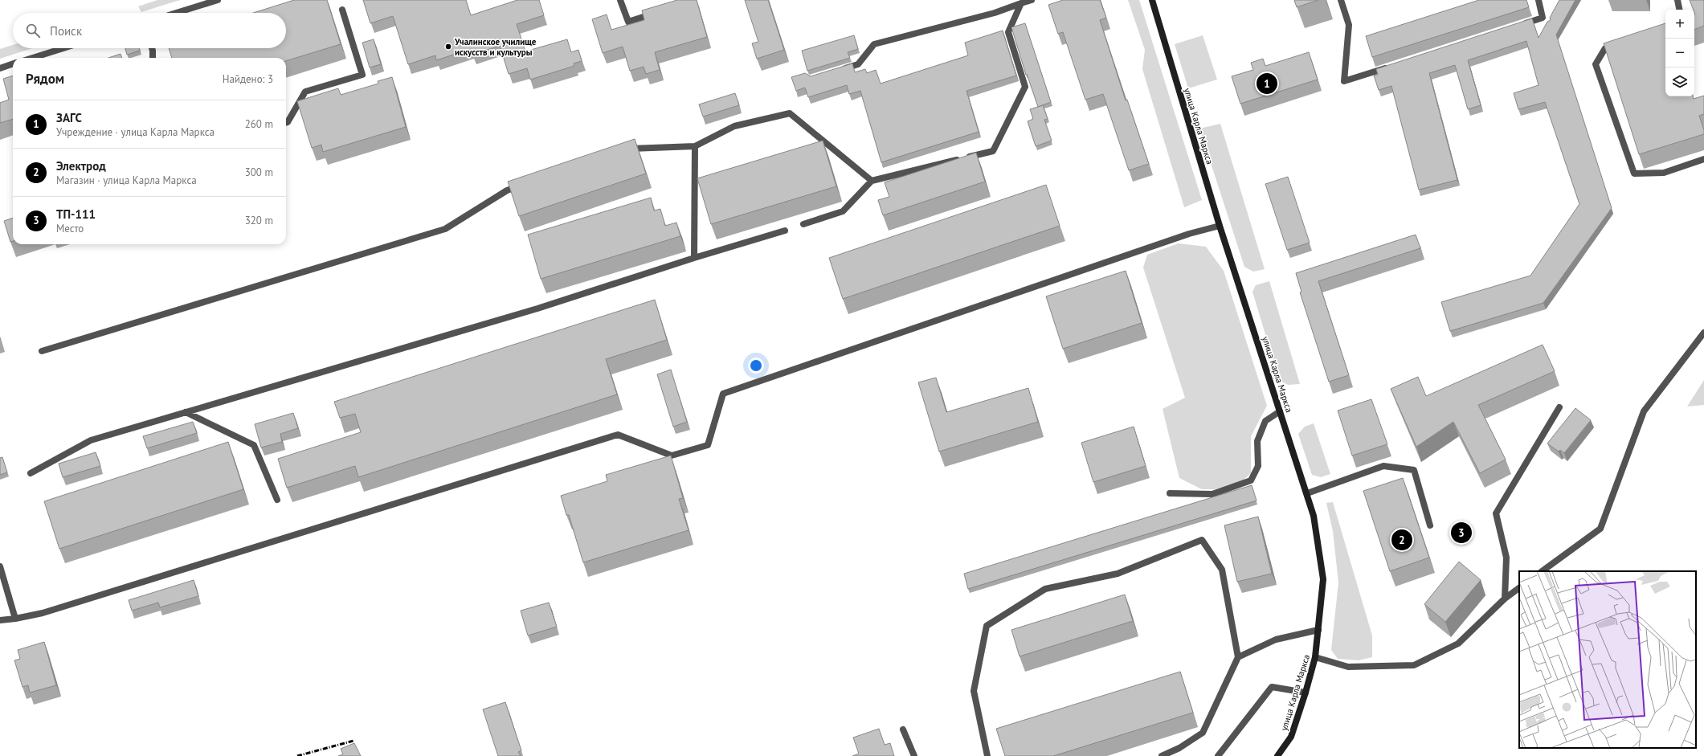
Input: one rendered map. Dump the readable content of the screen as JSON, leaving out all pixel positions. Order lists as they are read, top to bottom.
{
  "streets": {
    "main road": ["улица Карла Маркса"]
  },
  "places": ["Учалинское училище искусств и культуры"],
  "page": {
    "map_buttons": ["+", "−"],
    "search": "Поиск",
    "heading": ["Рядом", "Найдено: 3"],
    "pins": ["1", "3", "2"],
    "list": [
      {
        "mark": "1",
        "name": "ЗАГС",
        "note": "Учреждение · улица Карла Маркса",
        "value": "260 m"
      },
      {
        "mark": "2",
        "name": "Электрод",
        "note": "Магазин · улица Карла Маркса",
        "value": "300 m"
      },
      {
        "mark": "3",
        "name": "ТП-111",
        "note": "Место",
        "value": "320 m"
      }
    ]
  }
}
